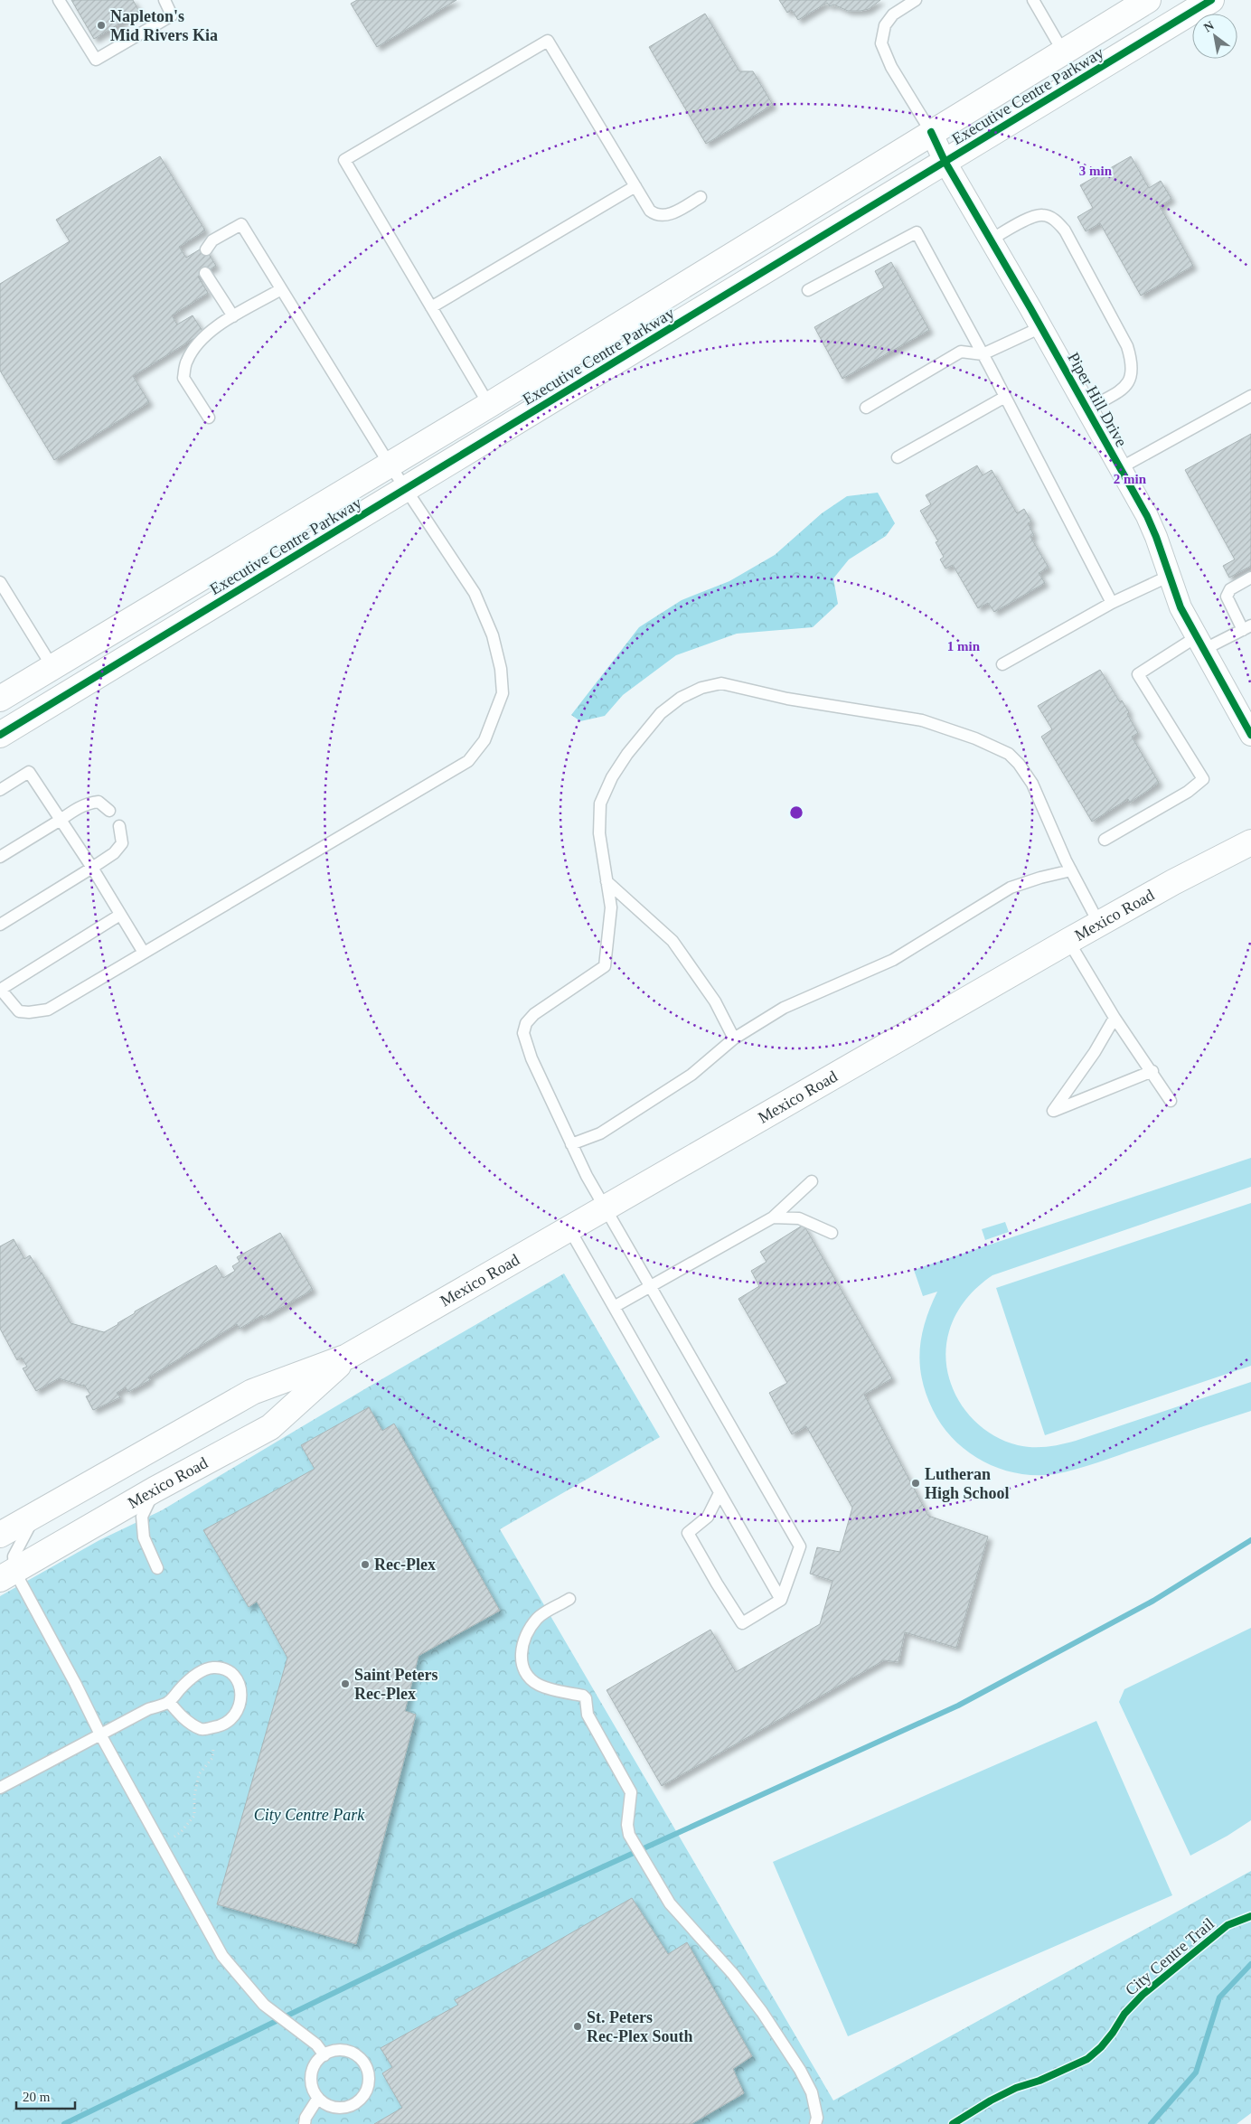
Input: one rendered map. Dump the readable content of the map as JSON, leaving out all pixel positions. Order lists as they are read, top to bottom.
{
  "streets": {
    "street": ["Executive Centre Parkway", "Piper Hill Drive", "Mexico Road"],
    "cycle path": ["City Centre Trail"]
  },
  "crossings": [
    ["Executive Centre Parkway", "Piper Hill Drive"]
  ],
  "parks": ["City Centre Park"],
  "places": [
    "Napleton's Mid Rivers Kia",
    "Lutheran High School",
    "Rec-Plex",
    "Saint Peters Rec-Plex",
    "St. Peters Rec-Plex South"
  ],
  "scale_bar": "20 m",
  "north": "top left",
  "rings": ["3 min", "2 min", "1 min"]
}
